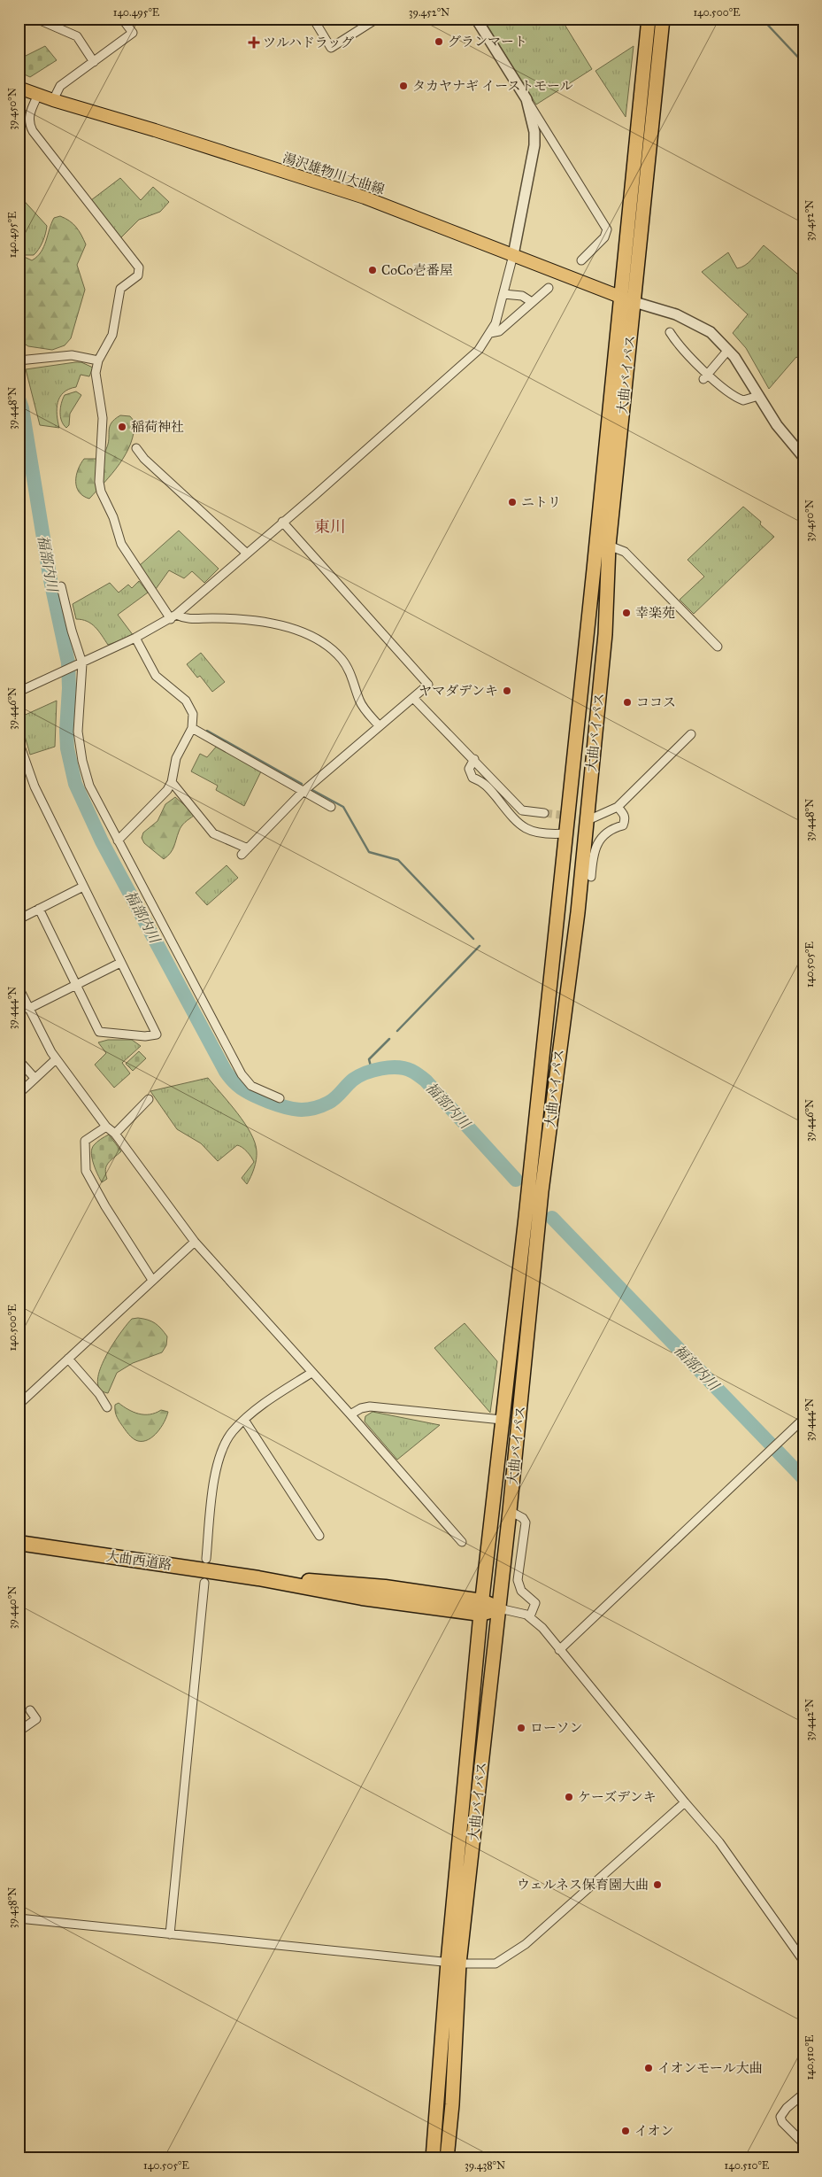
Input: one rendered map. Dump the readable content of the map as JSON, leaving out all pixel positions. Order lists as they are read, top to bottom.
{
  "streets": {
    "highway": ["大曲バイパス", "大曲西道路"],
    "main road": ["湯沢雄物川大曲線"]
  },
  "crossings": [
    ["湯沢雄物川大曲線", "大曲バイパス"],
    ["大曲バイパス", "大曲西道路"]
  ],
  "districts": ["東川"],
  "water": ["福部内川"],
  "places": {
    "other": [
      "グランマート",
      "タカヤナギ イーストモール",
      "CoCo壱番屋",
      "稲荷神社",
      "ニトリ",
      "幸楽苑",
      "ヤマダデンキ",
      "ココス",
      "ローソン",
      "ケーズデンキ",
      "ウェルネス保育園大曲",
      "イオンモール大曲",
      "イオン"
    ],
    "health": ["ツルハドラッグ"]
  },
  "coordinates": [
    "140.495°E",
    "39.452°N",
    "140.500°E",
    "39.450°N",
    "39.448°N",
    "39.446°N",
    "140.505°E",
    "39.444°N",
    "39.440°N",
    "39.442°N",
    "39.438°N",
    "140.510°E"
  ]
}
